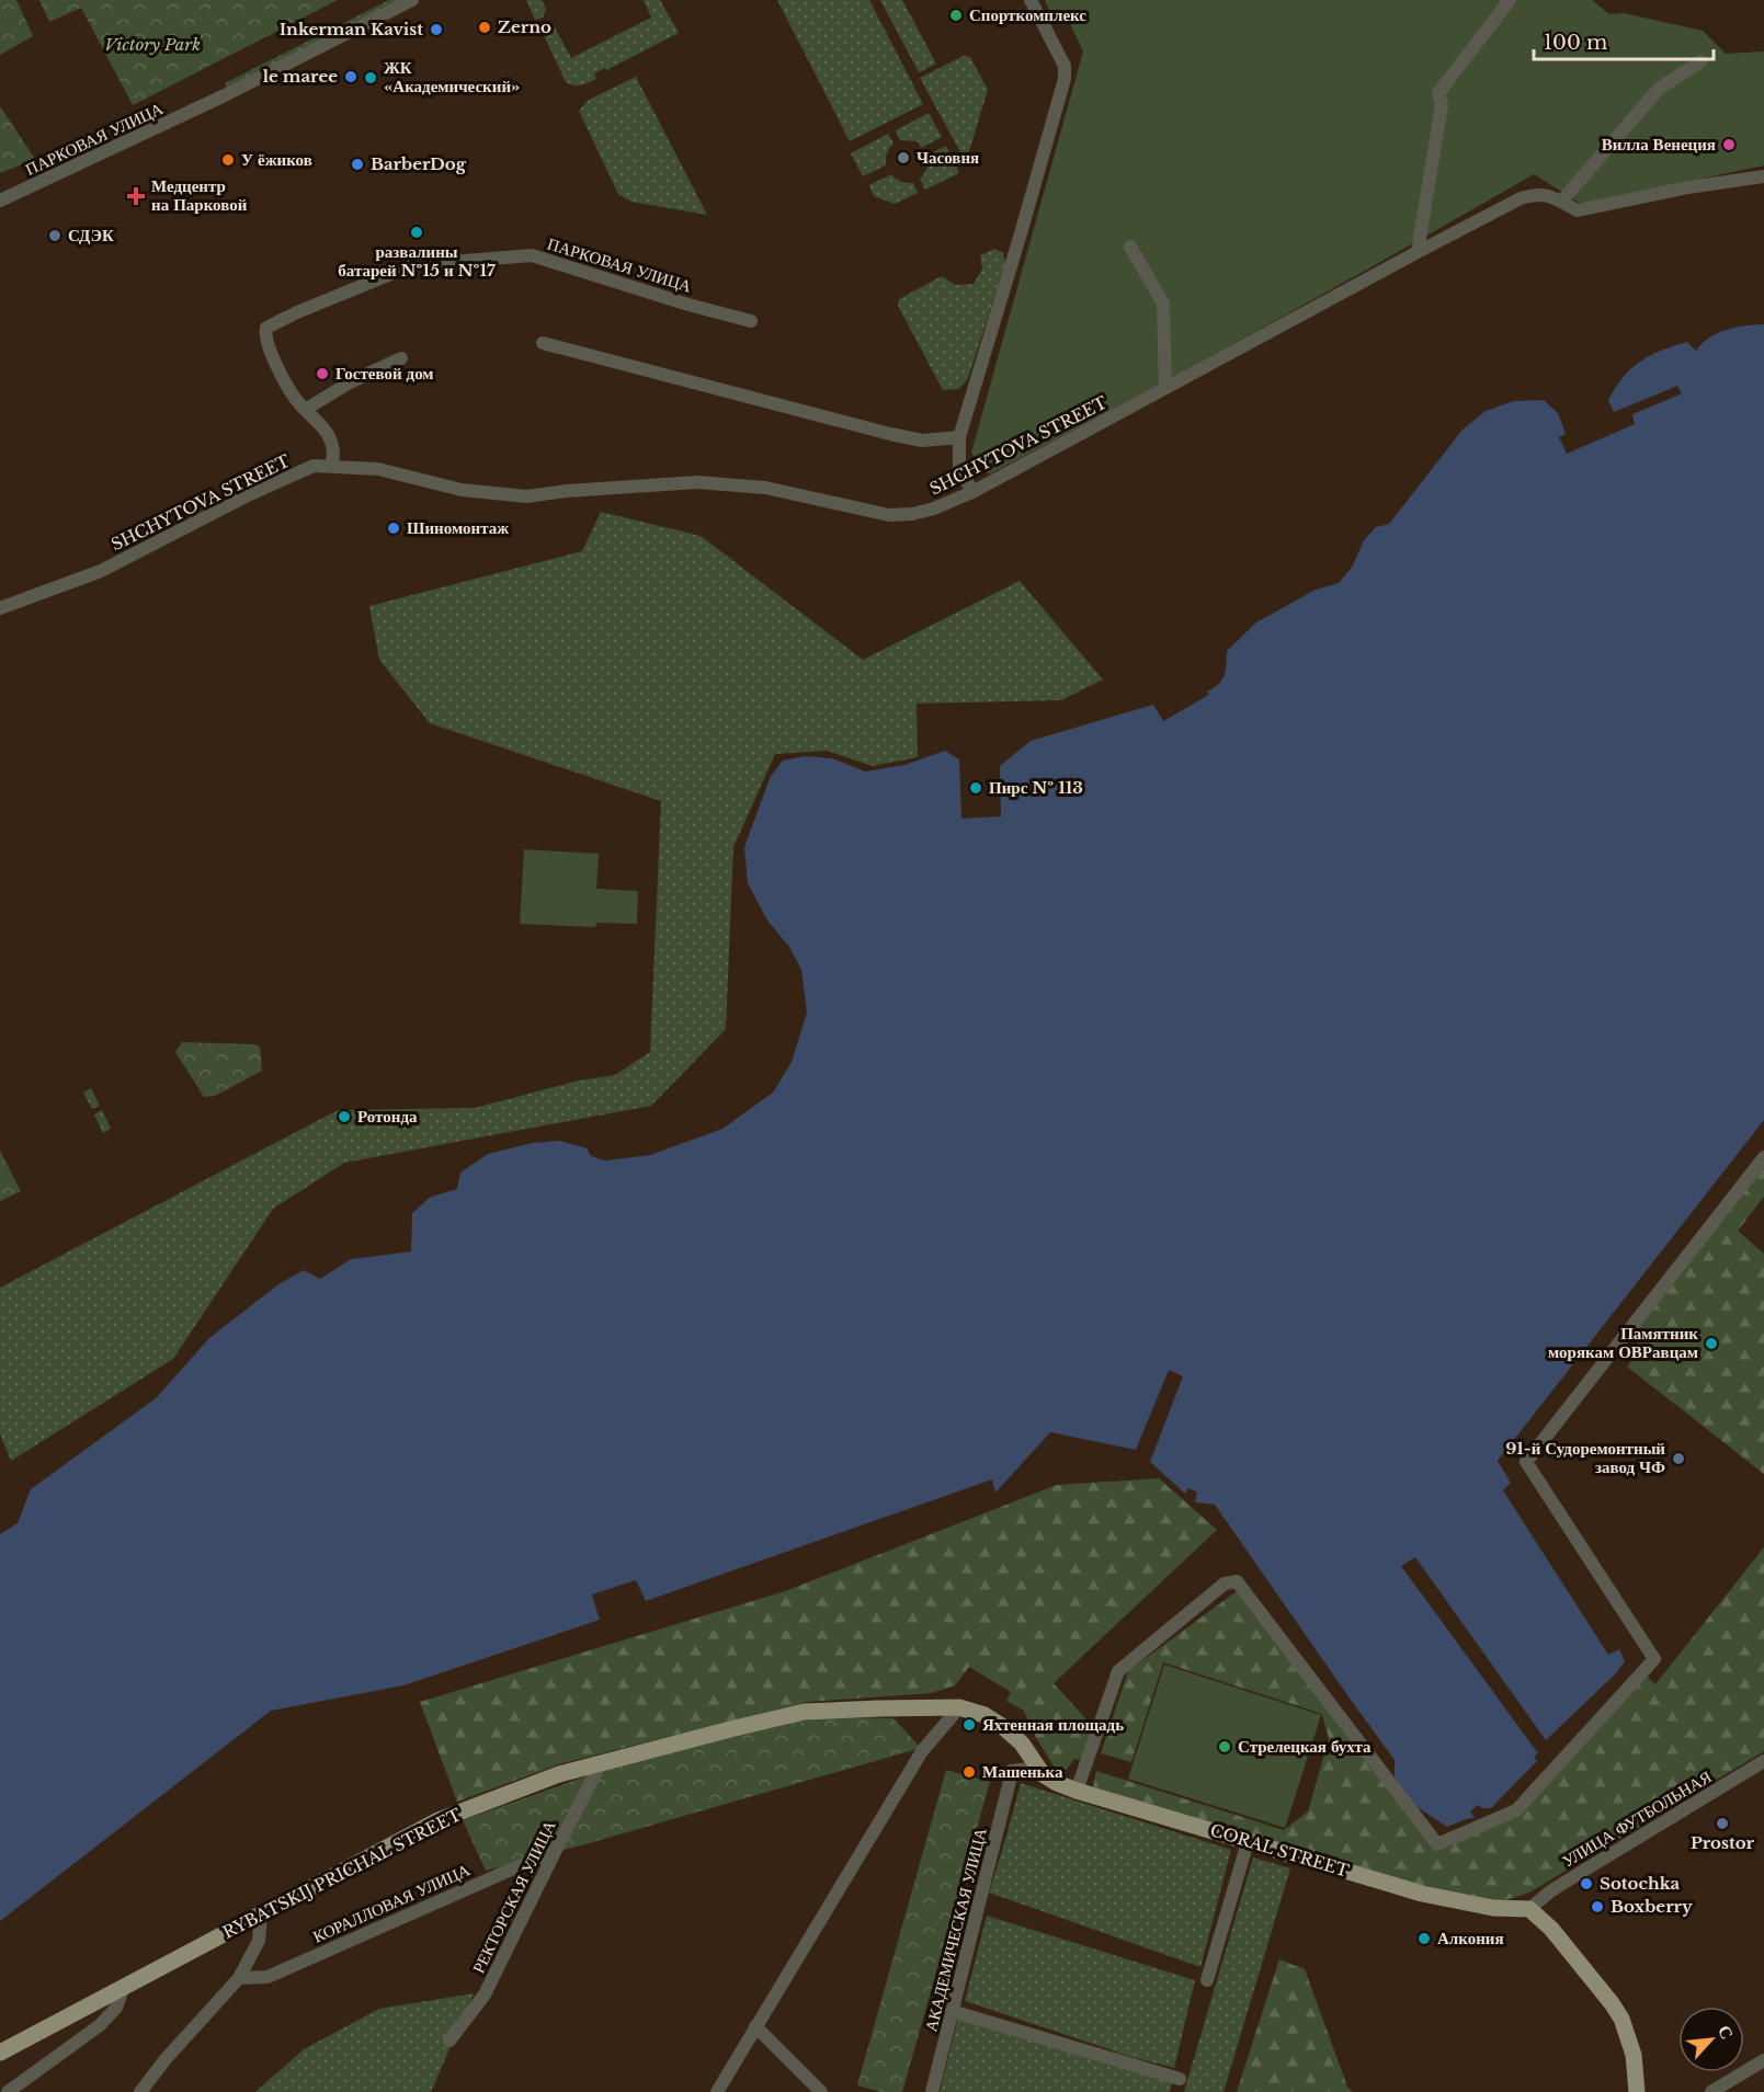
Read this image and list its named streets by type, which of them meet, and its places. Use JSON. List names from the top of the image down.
{
  "streets": {
    "main road": ["CORAL STREET", "RYBATSKIJ PRICHAL STREET"],
    "street": [
      "ПАРКОВАЯ УЛИЦА",
      "SHCHYTOVA STREET",
      "УЛИЦА ФУТБОЛЬНАЯ",
      "РЕКТОРСКАЯ УЛИЦА",
      "КОРАЛЛОВАЯ УЛИЦА",
      "АКАДЕМИЧЕСКАЯ УЛИЦА"
    ]
  },
  "crossings": [
    ["ПАРКОВАЯ УЛИЦА", "SHCHYTOVA STREET"],
    ["УЛИЦА ФУТБОЛЬНАЯ", "CORAL STREET"],
    ["CORAL STREET", "АКАДЕМИЧЕСКАЯ УЛИЦА"],
    ["RYBATSKIJ PRICHAL STREET", "РЕКТОРСКАЯ УЛИЦА"],
    ["РЕКТОРСКАЯ УЛИЦА", "КОРАЛЛОВАЯ УЛИЦА"]
  ],
  "parks": ["Victory Park"],
  "places": {
    "other": [
      "Спорткомплекс",
      "Zerno",
      "Inkerman Kavist",
      "le maree",
      "ЖК «Академический»",
      "Вилла Венеция",
      "Часовня",
      "У ёжиков",
      "BarberDog",
      "развалины батарей №15 и №17",
      "СДЭК",
      "Гостевой дом",
      "Шиномонтаж",
      "Пирс № 113",
      "Ротонда",
      "Памятник морякам ОВРавцам",
      "91-й Судоремонтный завод ЧФ",
      "Яхтенная площадь",
      "Стрелецкая бухта",
      "Машенька",
      "Prostor",
      "Sotochka",
      "Boxberry",
      "Алкония"
    ],
    "health": ["Медцентр на Парковой"]
  },
  "scale_bar": "100 m",
  "north": "top right"
}
